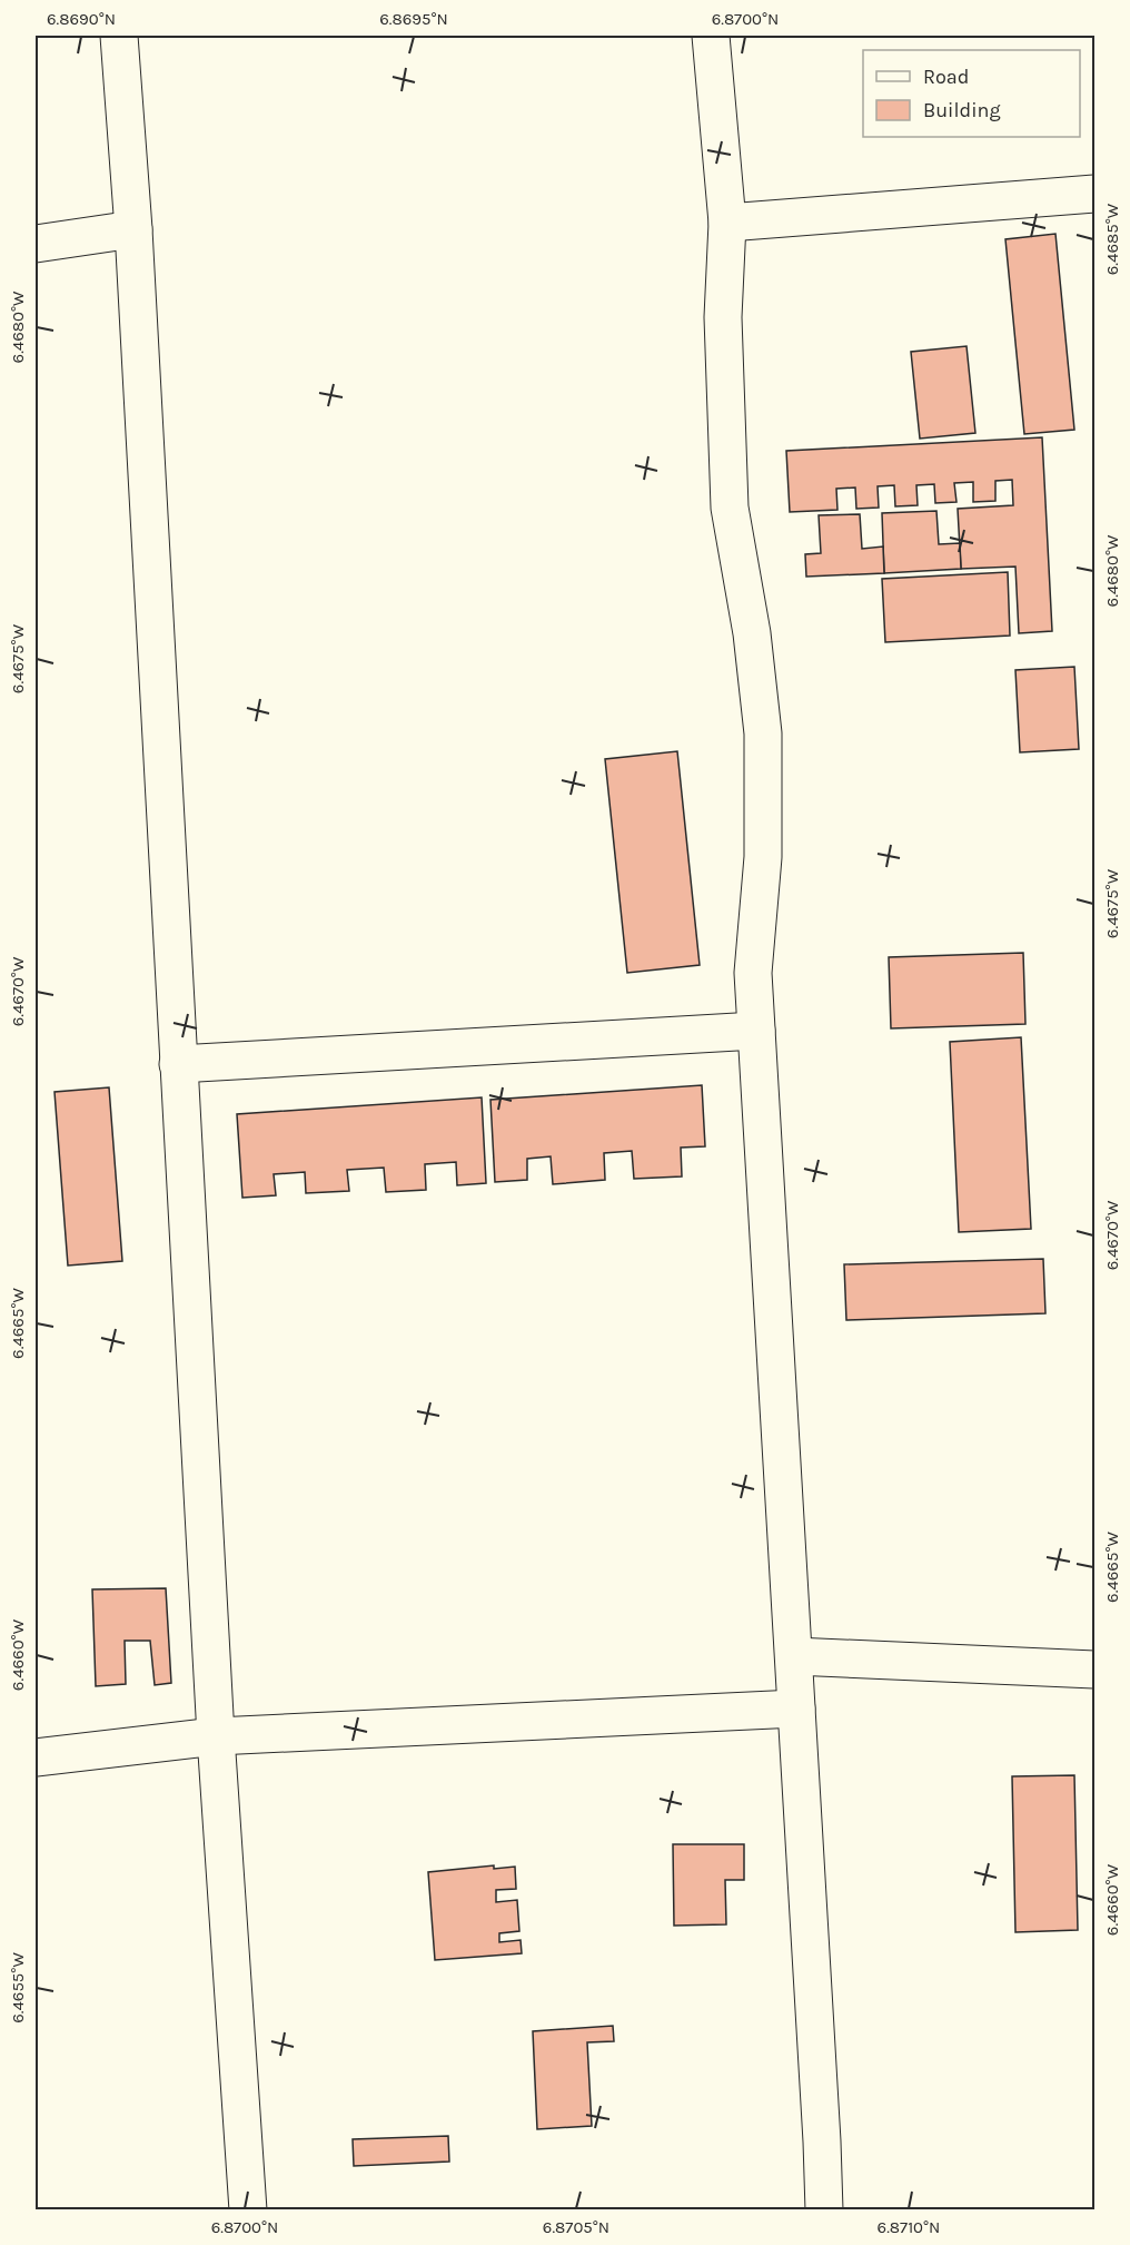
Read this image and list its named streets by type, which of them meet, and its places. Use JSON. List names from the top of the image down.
{
  "legend": ["Road", "Building"],
  "coordinates": [
    "6.8690°N",
    "6.8695°N",
    "6.8700°N",
    "6.4685°W",
    "6.4680°W",
    "6.4675°W",
    "6.4670°W",
    "6.4665°W",
    "6.4660°W",
    "6.4655°W",
    "6.8705°N",
    "6.8710°N"
  ]
}
